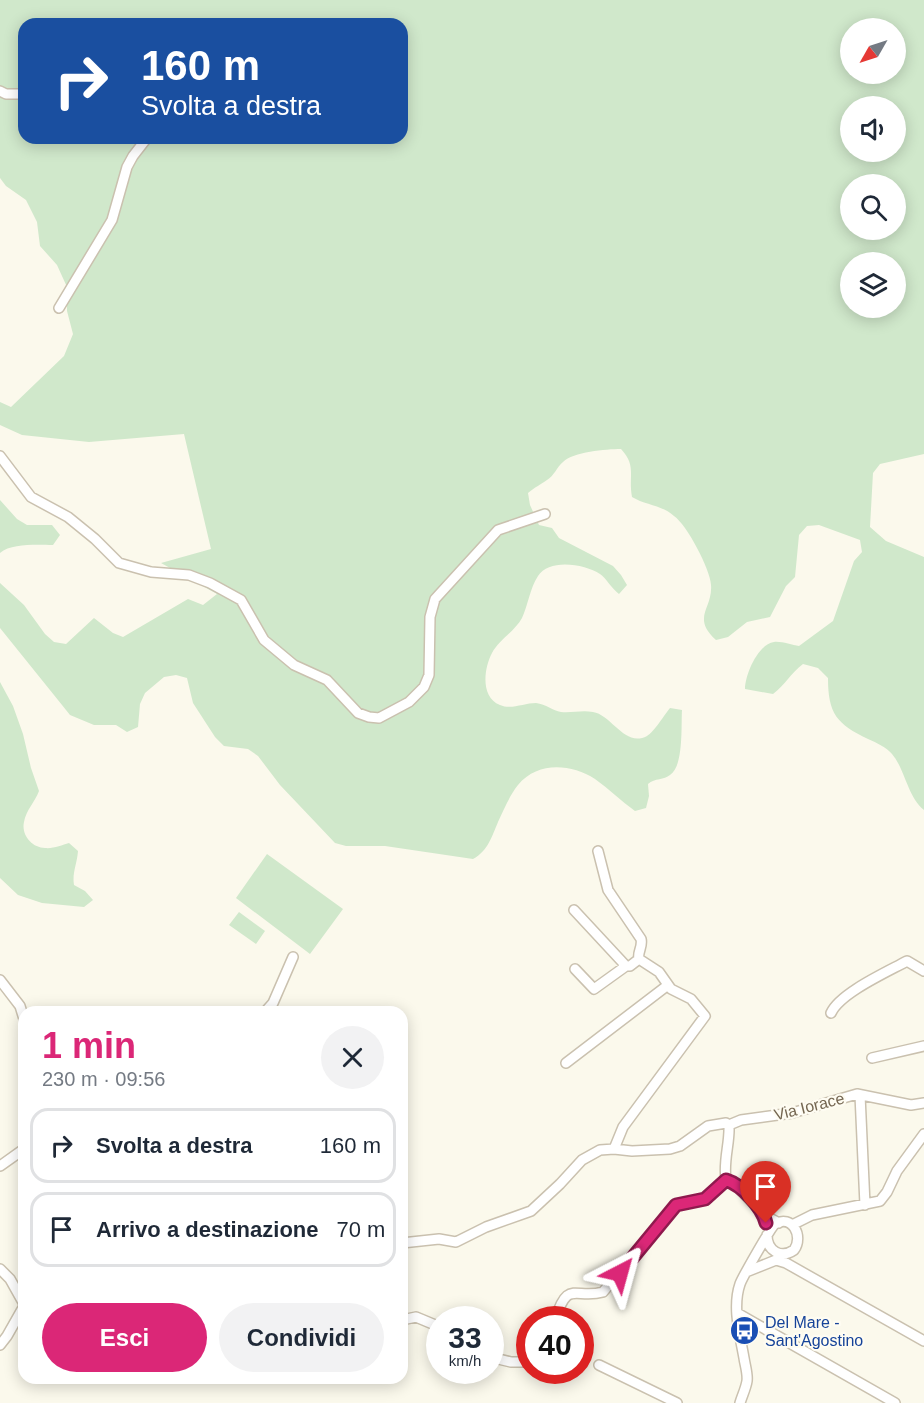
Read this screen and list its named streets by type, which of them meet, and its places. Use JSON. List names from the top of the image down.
{
  "streets": {
    "street": ["Via Iorace"]
  },
  "places": {
    "bus stop": ["Del Mare - Sant'Agostino"]
  },
  "north": "bottom left",
  "page": {
    "turn": ["160 m", "Svolta a destra"],
    "heading": ["1 min", "230 m · 09:56"],
    "list": [
      {
        "name": "Svolta a destra",
        "value": "160 m"
      },
      {
        "name": "Arrivo a destinazione",
        "value": "70 m"
      }
    ],
    "buttons": ["Esci", "Condividi"],
    "speed": "33 km/h",
    "limit": "40"
  }
}
